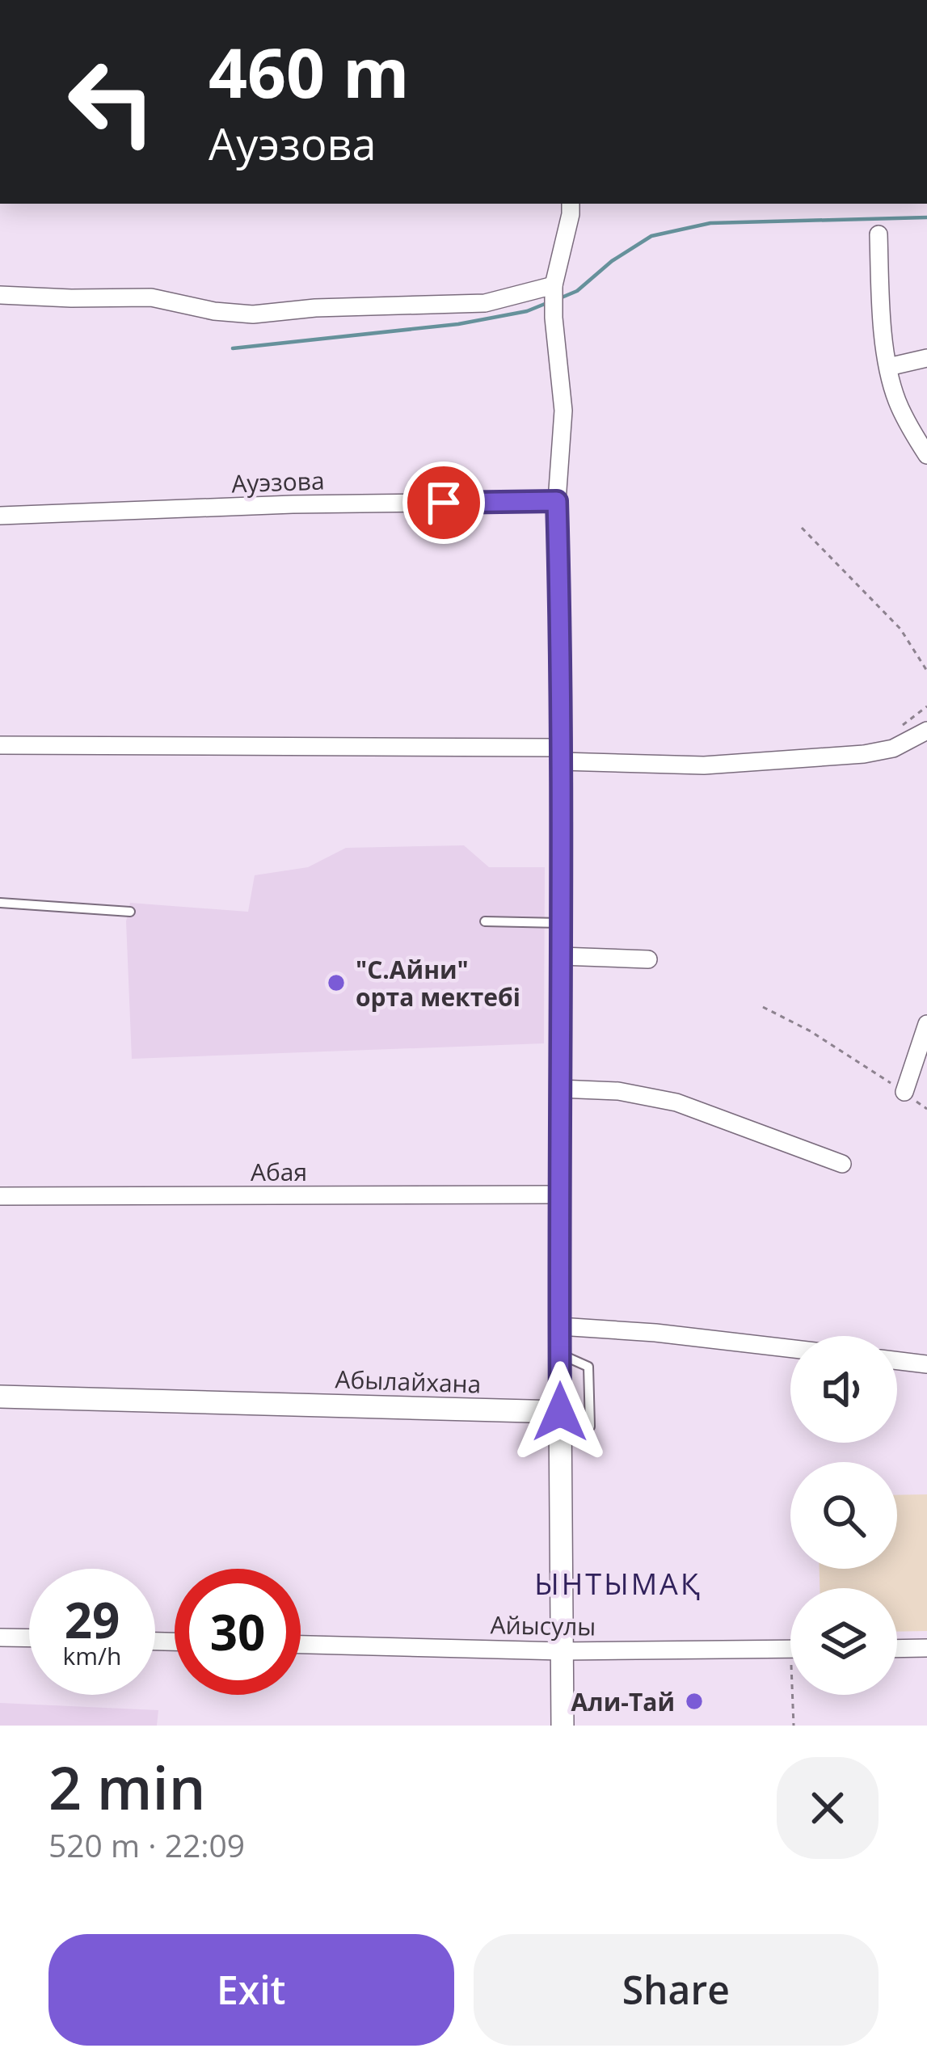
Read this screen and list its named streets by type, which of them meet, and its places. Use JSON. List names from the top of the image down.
{
  "streets": {
    "main road": ["Абылайхана"],
    "street": ["Ауэзова", "Абая", "Айысулы"]
  },
  "districts": ["ЫНТЫМАҚ"],
  "places": ["\"С.Айни\" орта мектебі", "Али-Тай"],
  "page": {
    "turn": ["460 m", "Ауэзова"],
    "speed": "29 km/h",
    "limit": "30",
    "heading": ["2 min", "520 m · 22:09"],
    "buttons": ["Exit", "Share"]
  }
}
